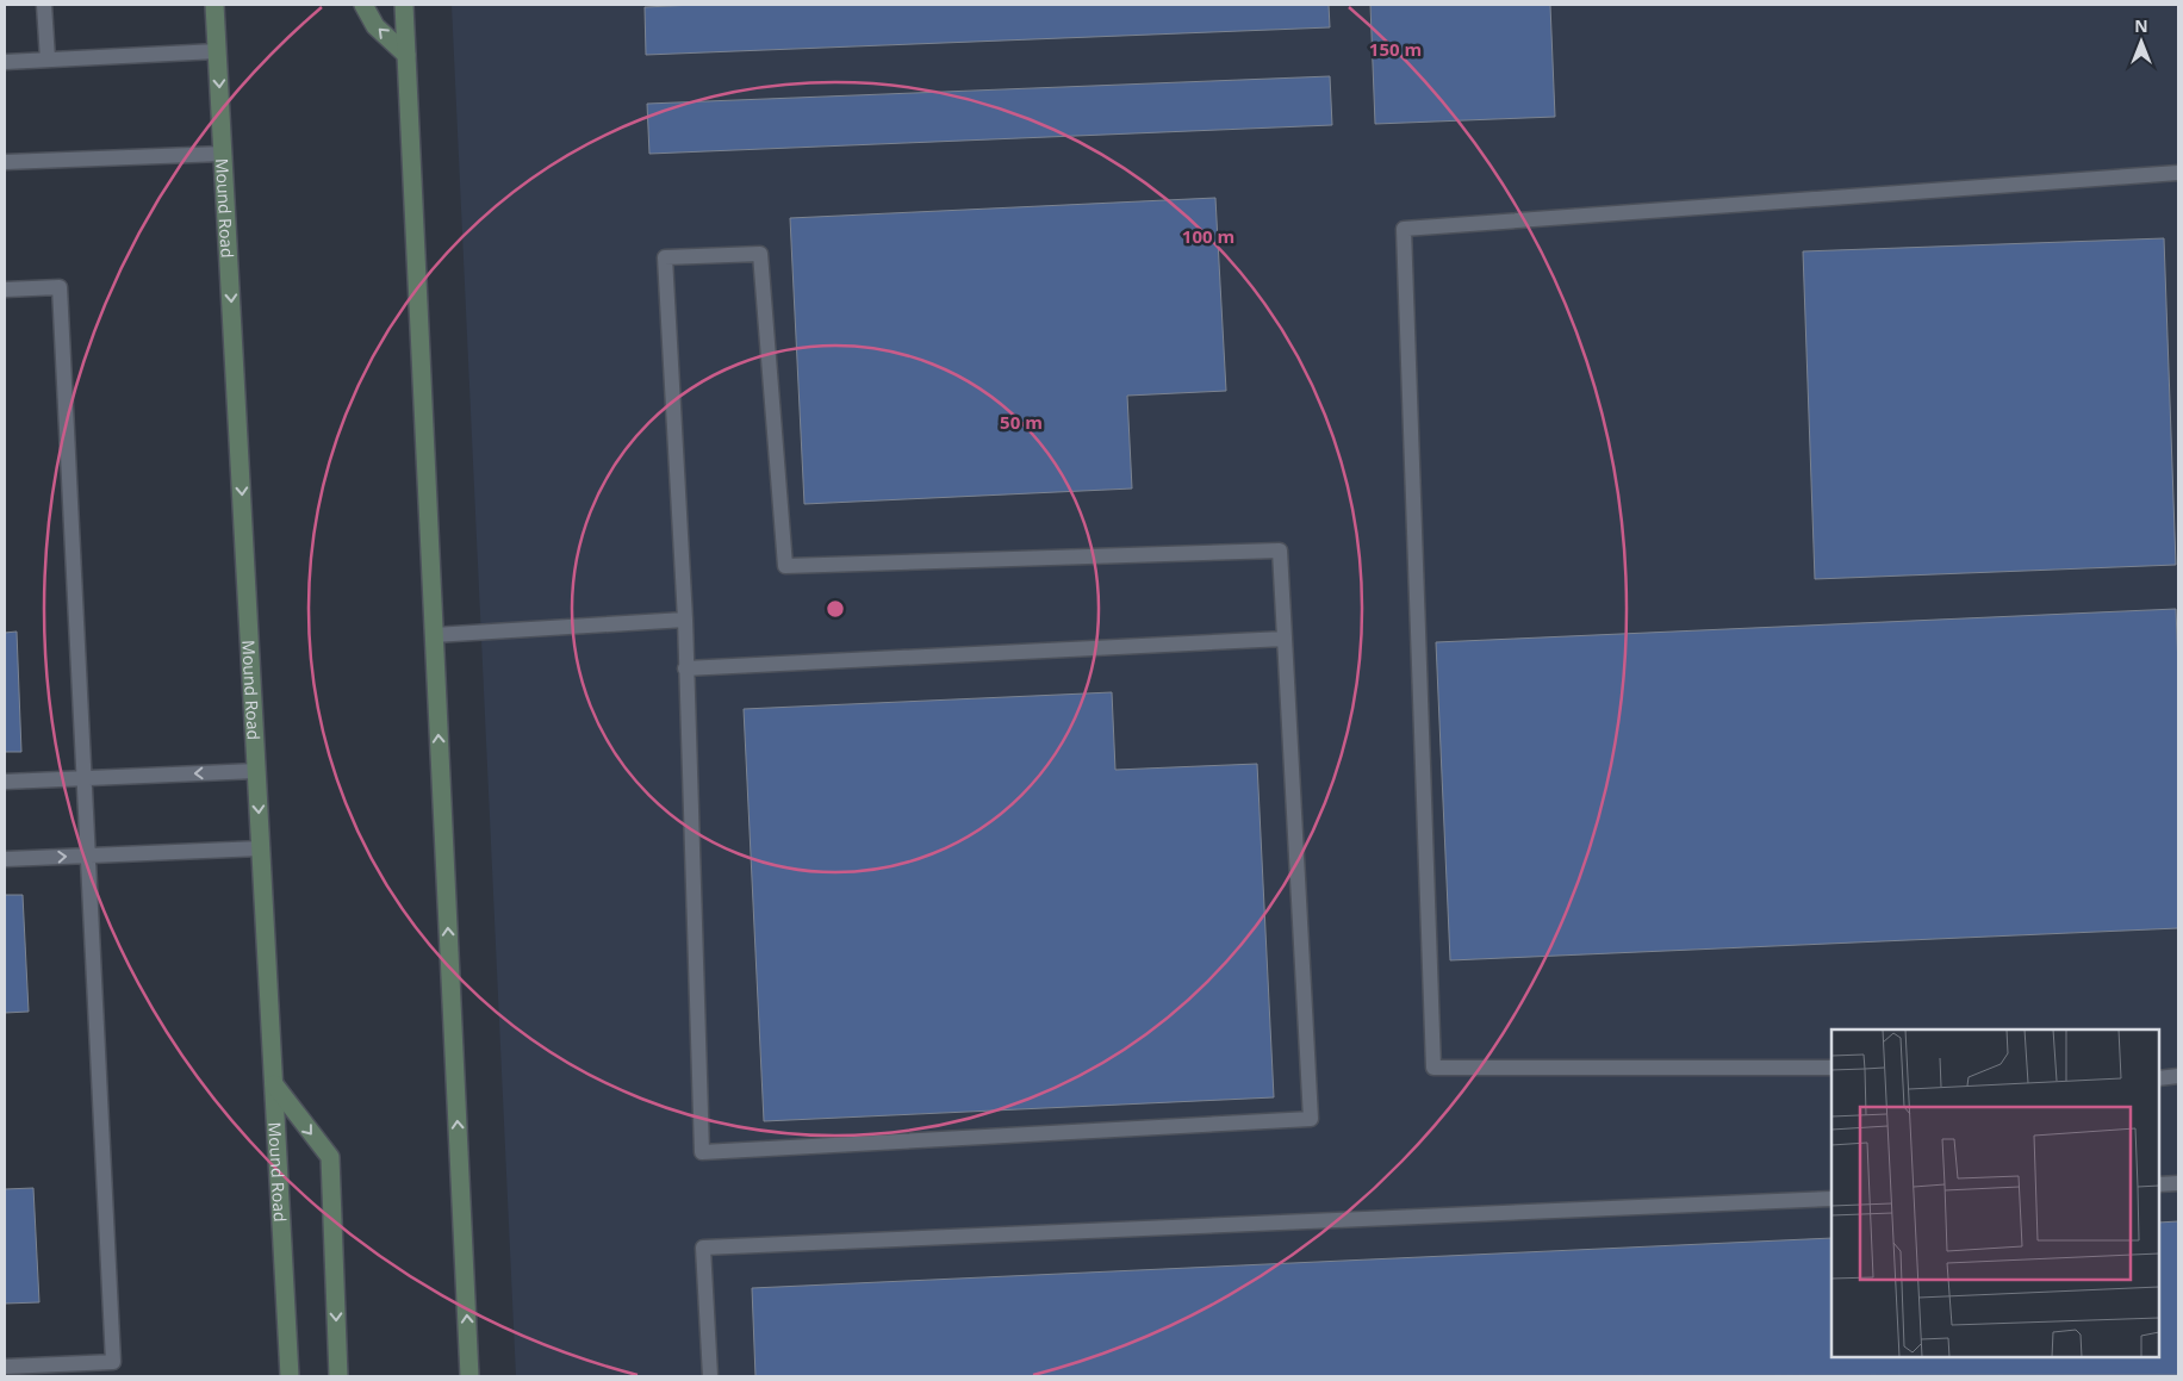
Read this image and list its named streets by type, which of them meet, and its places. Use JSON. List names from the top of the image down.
{
  "streets": {
    "main road": ["Mound Road"]
  },
  "one_way": ["Mound Road"],
  "north": "top",
  "rings": ["150 m", "100 m", "50 m"]
}
